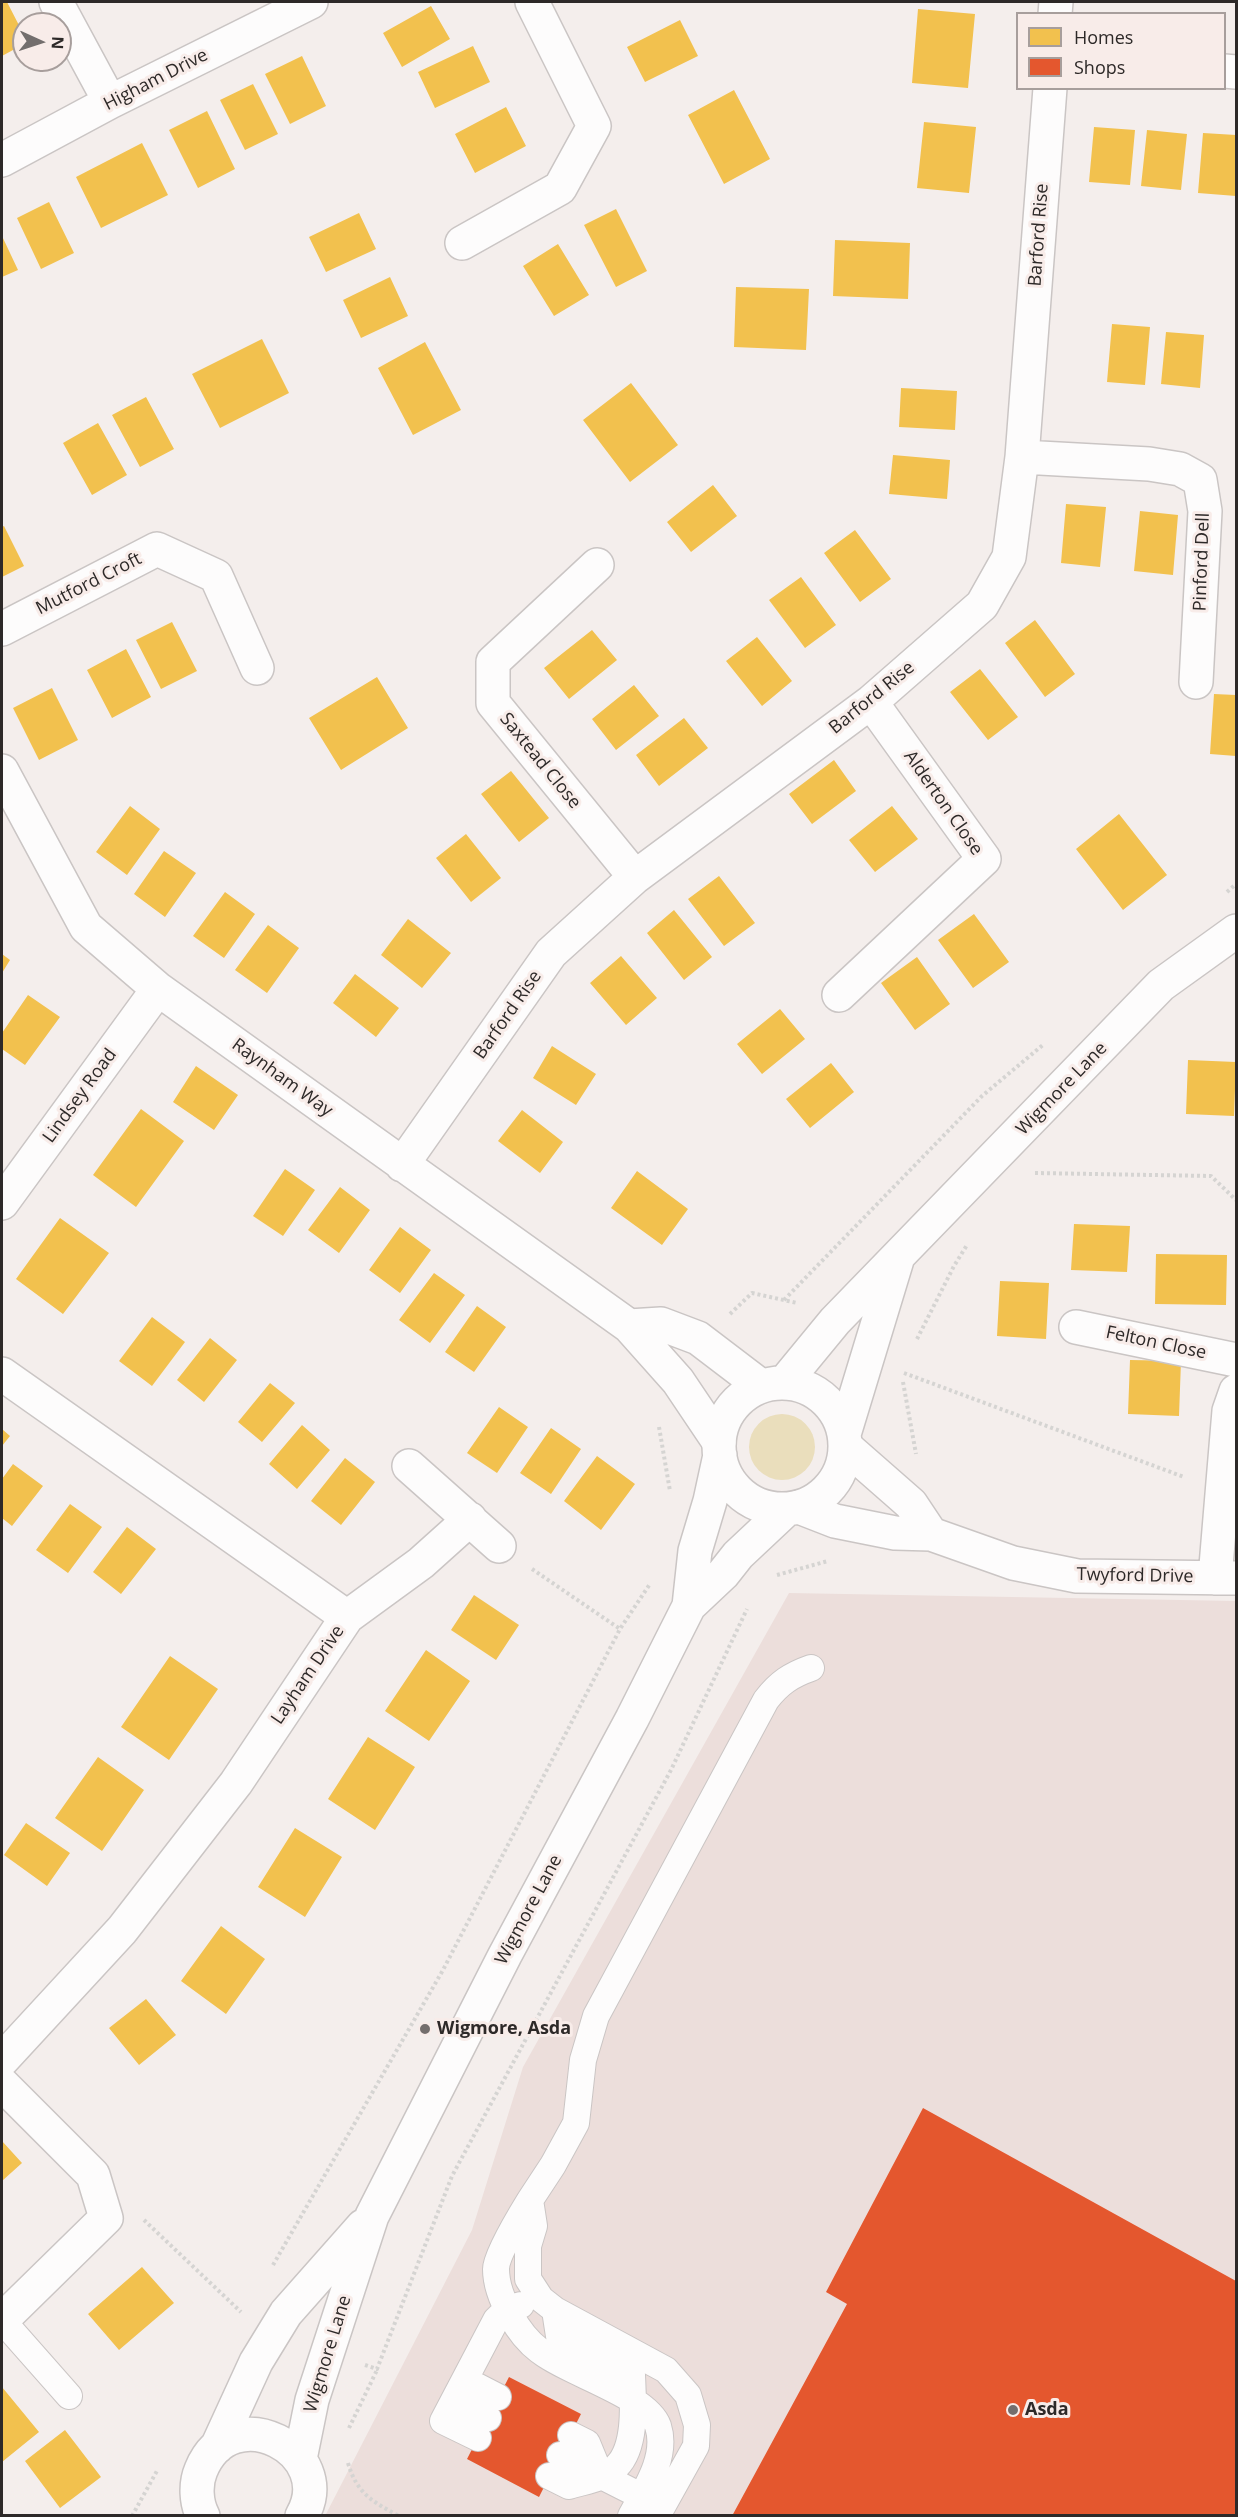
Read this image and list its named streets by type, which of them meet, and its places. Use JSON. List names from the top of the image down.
{
  "streets": {
    "street": [
      "Higham Drive",
      "Barford Rise",
      "Pinford Dell",
      "Mutford Croft",
      "Saxtead Close",
      "Alderton Close",
      "Raynham Way",
      "Wigmore Lane",
      "Lindsey Road",
      "Felton Close",
      "Twyford Drive",
      "Layham Drive"
    ]
  },
  "crossings": [
    ["Barford Rise", "Pinford Dell"],
    ["Barford Rise", "Saxtead Close"],
    ["Barford Rise", "Alderton Close"],
    ["Barford Rise", "Raynham Way"],
    ["Raynham Way", "Wigmore Lane"],
    ["Raynham Way", "Lindsey Road"],
    ["Raynham Way", "Twyford Drive"],
    ["Wigmore Lane", "Twyford Drive"]
  ],
  "places": ["Wigmore, Asda", "Asda"],
  "legend": ["Homes", "Shops"],
  "north": "right"
}
